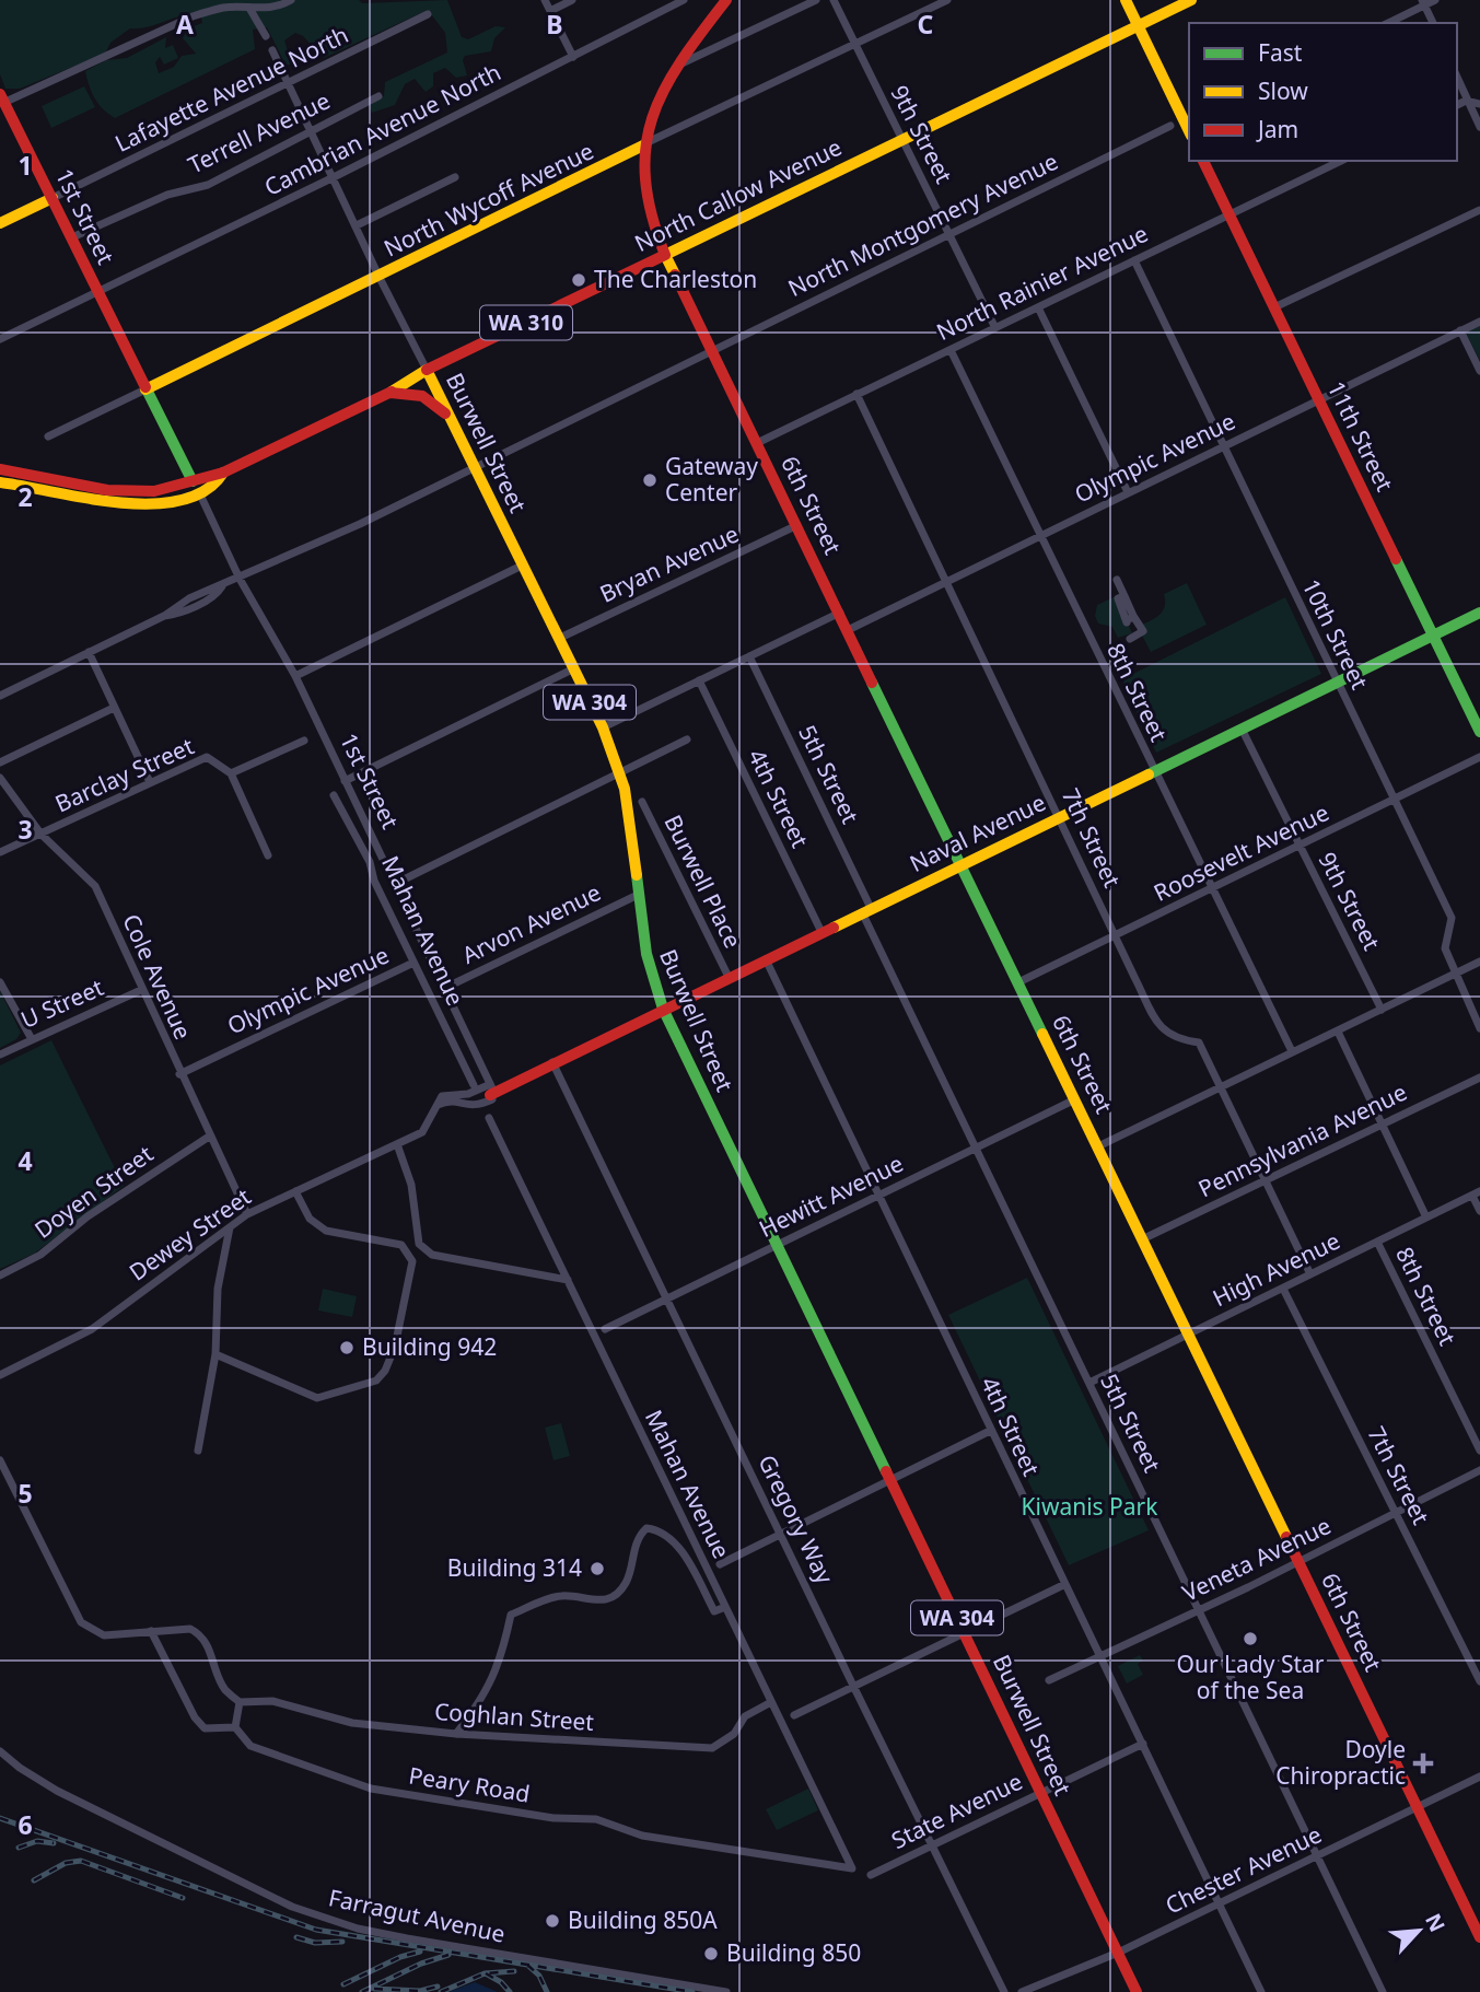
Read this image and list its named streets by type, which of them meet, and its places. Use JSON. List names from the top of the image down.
{
  "streets": {
    "main road": [
      "North Callow Avenue",
      "North Wycoff Avenue",
      "1st Street",
      "WA 310",
      "11th Street",
      "Burwell Street",
      "6th Street",
      "WA 304",
      "Naval Avenue"
    ],
    "street": [
      "Lafayette Avenue North",
      "Cambrian Avenue North",
      "Terrell Avenue",
      "9th Street",
      "North Montgomery Avenue",
      "North Rainier Avenue",
      "Olympic Avenue",
      "Bryan Avenue",
      "10th Street",
      "8th Street",
      "5th Street",
      "Barclay Street",
      "4th Street",
      "7th Street",
      "Roosevelt Avenue",
      "Burwell Place",
      "Arvon Avenue",
      "Mahan Avenue",
      "Cole Avenue",
      "U Street",
      "Pennsylvania Avenue",
      "Doyen Street",
      "Hewitt Avenue",
      "Dewey Street",
      "High Avenue",
      "Gregory Way",
      "Veneta Avenue",
      "Coghlan Street",
      "Peary Road",
      "State Avenue",
      "Chester Avenue",
      "Farragut Avenue"
    ]
  },
  "crossings": [
    ["Lafayette Avenue North", "1st Street"],
    ["Lafayette Avenue North", "Burwell Street"],
    ["Cambrian Avenue North", "1st Street"],
    ["Cambrian Avenue North", "Burwell Street"],
    ["Terrell Avenue", "1st Street"],
    ["Terrell Avenue", "Burwell Street"],
    ["9th Street", "North Callow Avenue"],
    ["9th Street", "North Wycoff Avenue"],
    ["9th Street", "North Montgomery Avenue"],
    ["9th Street", "North Rainier Avenue"],
    ["9th Street", "Naval Avenue"],
    ["9th Street", "Roosevelt Avenue"],
    ["North Callow Avenue", "1st Street"],
    ["North Callow Avenue", "Burwell Street"],
    ["North Callow Avenue", "6th Street"],
    ["North Wycoff Avenue", "1st Street"],
    ["North Wycoff Avenue", "Burwell Street"],
    ["North Wycoff Avenue", "6th Street"],
    ["1st Street", "North Montgomery Avenue"],
    ["1st Street", "Naval Avenue"],
    ["1st Street", "Arvon Avenue"],
    ["1st Street", "Mahan Avenue"],
    ["1st Street", "Dewey Street"],
    ["North Montgomery Avenue", "Burwell Street"],
    ["North Montgomery Avenue", "6th Street"],
    ["North Rainier Avenue", "11th Street"],
    ["North Rainier Avenue", "6th Street"],
    ["North Rainier Avenue", "10th Street"],
    ["North Rainier Avenue", "8th Street"],
    ["North Rainier Avenue", "7th Street"],
    ["11th Street", "Olympic Avenue"],
    ["11th Street", "Naval Avenue"],
    ["Burwell Street", "Bryan Avenue"],
    ["Burwell Street", "Naval Avenue"],
    ["Burwell Street", "Arvon Avenue"],
    ["Burwell Street", "Hewitt Avenue"],
    ["Burwell Street", "State Avenue"],
    ["Burwell Street", "Chester Avenue"],
    ["Olympic Avenue", "6th Street"],
    ["Olympic Avenue", "10th Street"],
    ["Olympic Avenue", "8th Street"],
    ["Olympic Avenue", "7th Street"],
    ["Olympic Avenue", "Mahan Avenue"],
    ["Olympic Avenue", "Cole Avenue"],
    ["6th Street", "Bryan Avenue"],
    ["6th Street", "Naval Avenue"],
    ["6th Street", "Roosevelt Avenue"],
    ["6th Street", "Pennsylvania Avenue"],
    ["6th Street", "Hewitt Avenue"],
    ["6th Street", "High Avenue"],
    ["6th Street", "Veneta Avenue"],
    ["6th Street", "Chester Avenue"],
    ["10th Street", "Naval Avenue"],
    ["10th Street", "Roosevelt Avenue"],
    ["8th Street", "Naval Avenue"],
    ["8th Street", "Roosevelt Avenue"],
    ["8th Street", "Pennsylvania Avenue"],
    ["8th Street", "High Avenue"],
    ["5th Street", "Naval Avenue"],
    ["5th Street", "Hewitt Avenue"],
    ["5th Street", "High Avenue"],
    ["5th Street", "Veneta Avenue"],
    ["5th Street", "Chester Avenue"],
    ["Barclay Street", "Cole Avenue"],
    ["4th Street", "Naval Avenue"],
    ["4th Street", "Hewitt Avenue"],
    ["4th Street", "Veneta Avenue"],
    ["4th Street", "State Avenue"],
    ["4th Street", "Chester Avenue"],
    ["Naval Avenue", "7th Street"],
    ["Naval Avenue", "Burwell Place"],
    ["Naval Avenue", "Mahan Avenue"],
    ["Naval Avenue", "Dewey Street"],
    ["Naval Avenue", "Gregory Way"],
    ["7th Street", "Roosevelt Avenue"],
    ["7th Street", "Pennsylvania Avenue"],
    ["7th Street", "High Avenue"],
    ["7th Street", "Veneta Avenue"],
    ["Mahan Avenue", "Dewey Street"],
    ["Mahan Avenue", "Coghlan Street"],
    ["Mahan Avenue", "Peary Road"],
    ["Cole Avenue", "U Street"],
    ["Cole Avenue", "Doyen Street"],
    ["Cole Avenue", "Dewey Street"],
    ["Hewitt Avenue", "Gregory Way"],
    ["Gregory Way", "State Avenue"]
  ],
  "parks": ["Kiwanis Park"],
  "places": {
    "other": [
      "The Charleston",
      "Gateway Center",
      "Building 942",
      "Building 314",
      "Our Lady Star of the Sea",
      "Building 850A",
      "Building 850"
    ],
    "health": ["Doyle Chiropractic"]
  },
  "legend": ["Fast", "Slow", "Jam"],
  "north": "top right",
  "grid": {
    "columns": ["A", "B", "C"],
    "rows": [
      "1",
      "2",
      "3",
      "4",
      "5",
      "6"
    ]
  }
}
